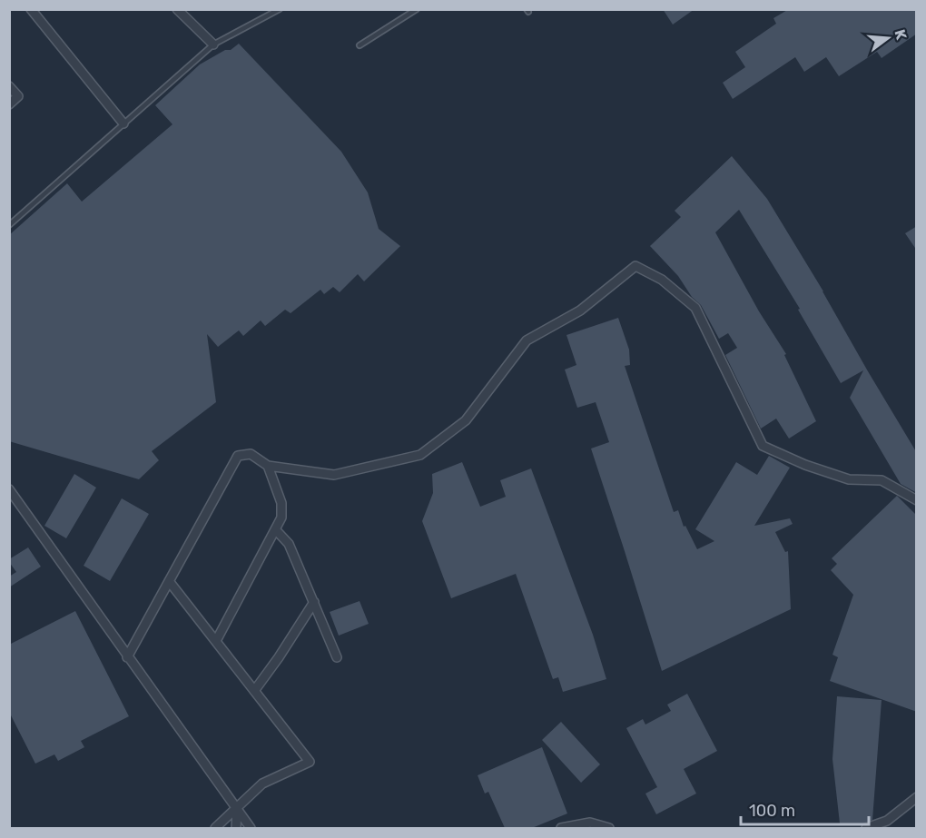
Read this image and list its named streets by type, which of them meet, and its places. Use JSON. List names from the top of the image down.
{
  "scale_bar": "100 m",
  "north": "right"
}
